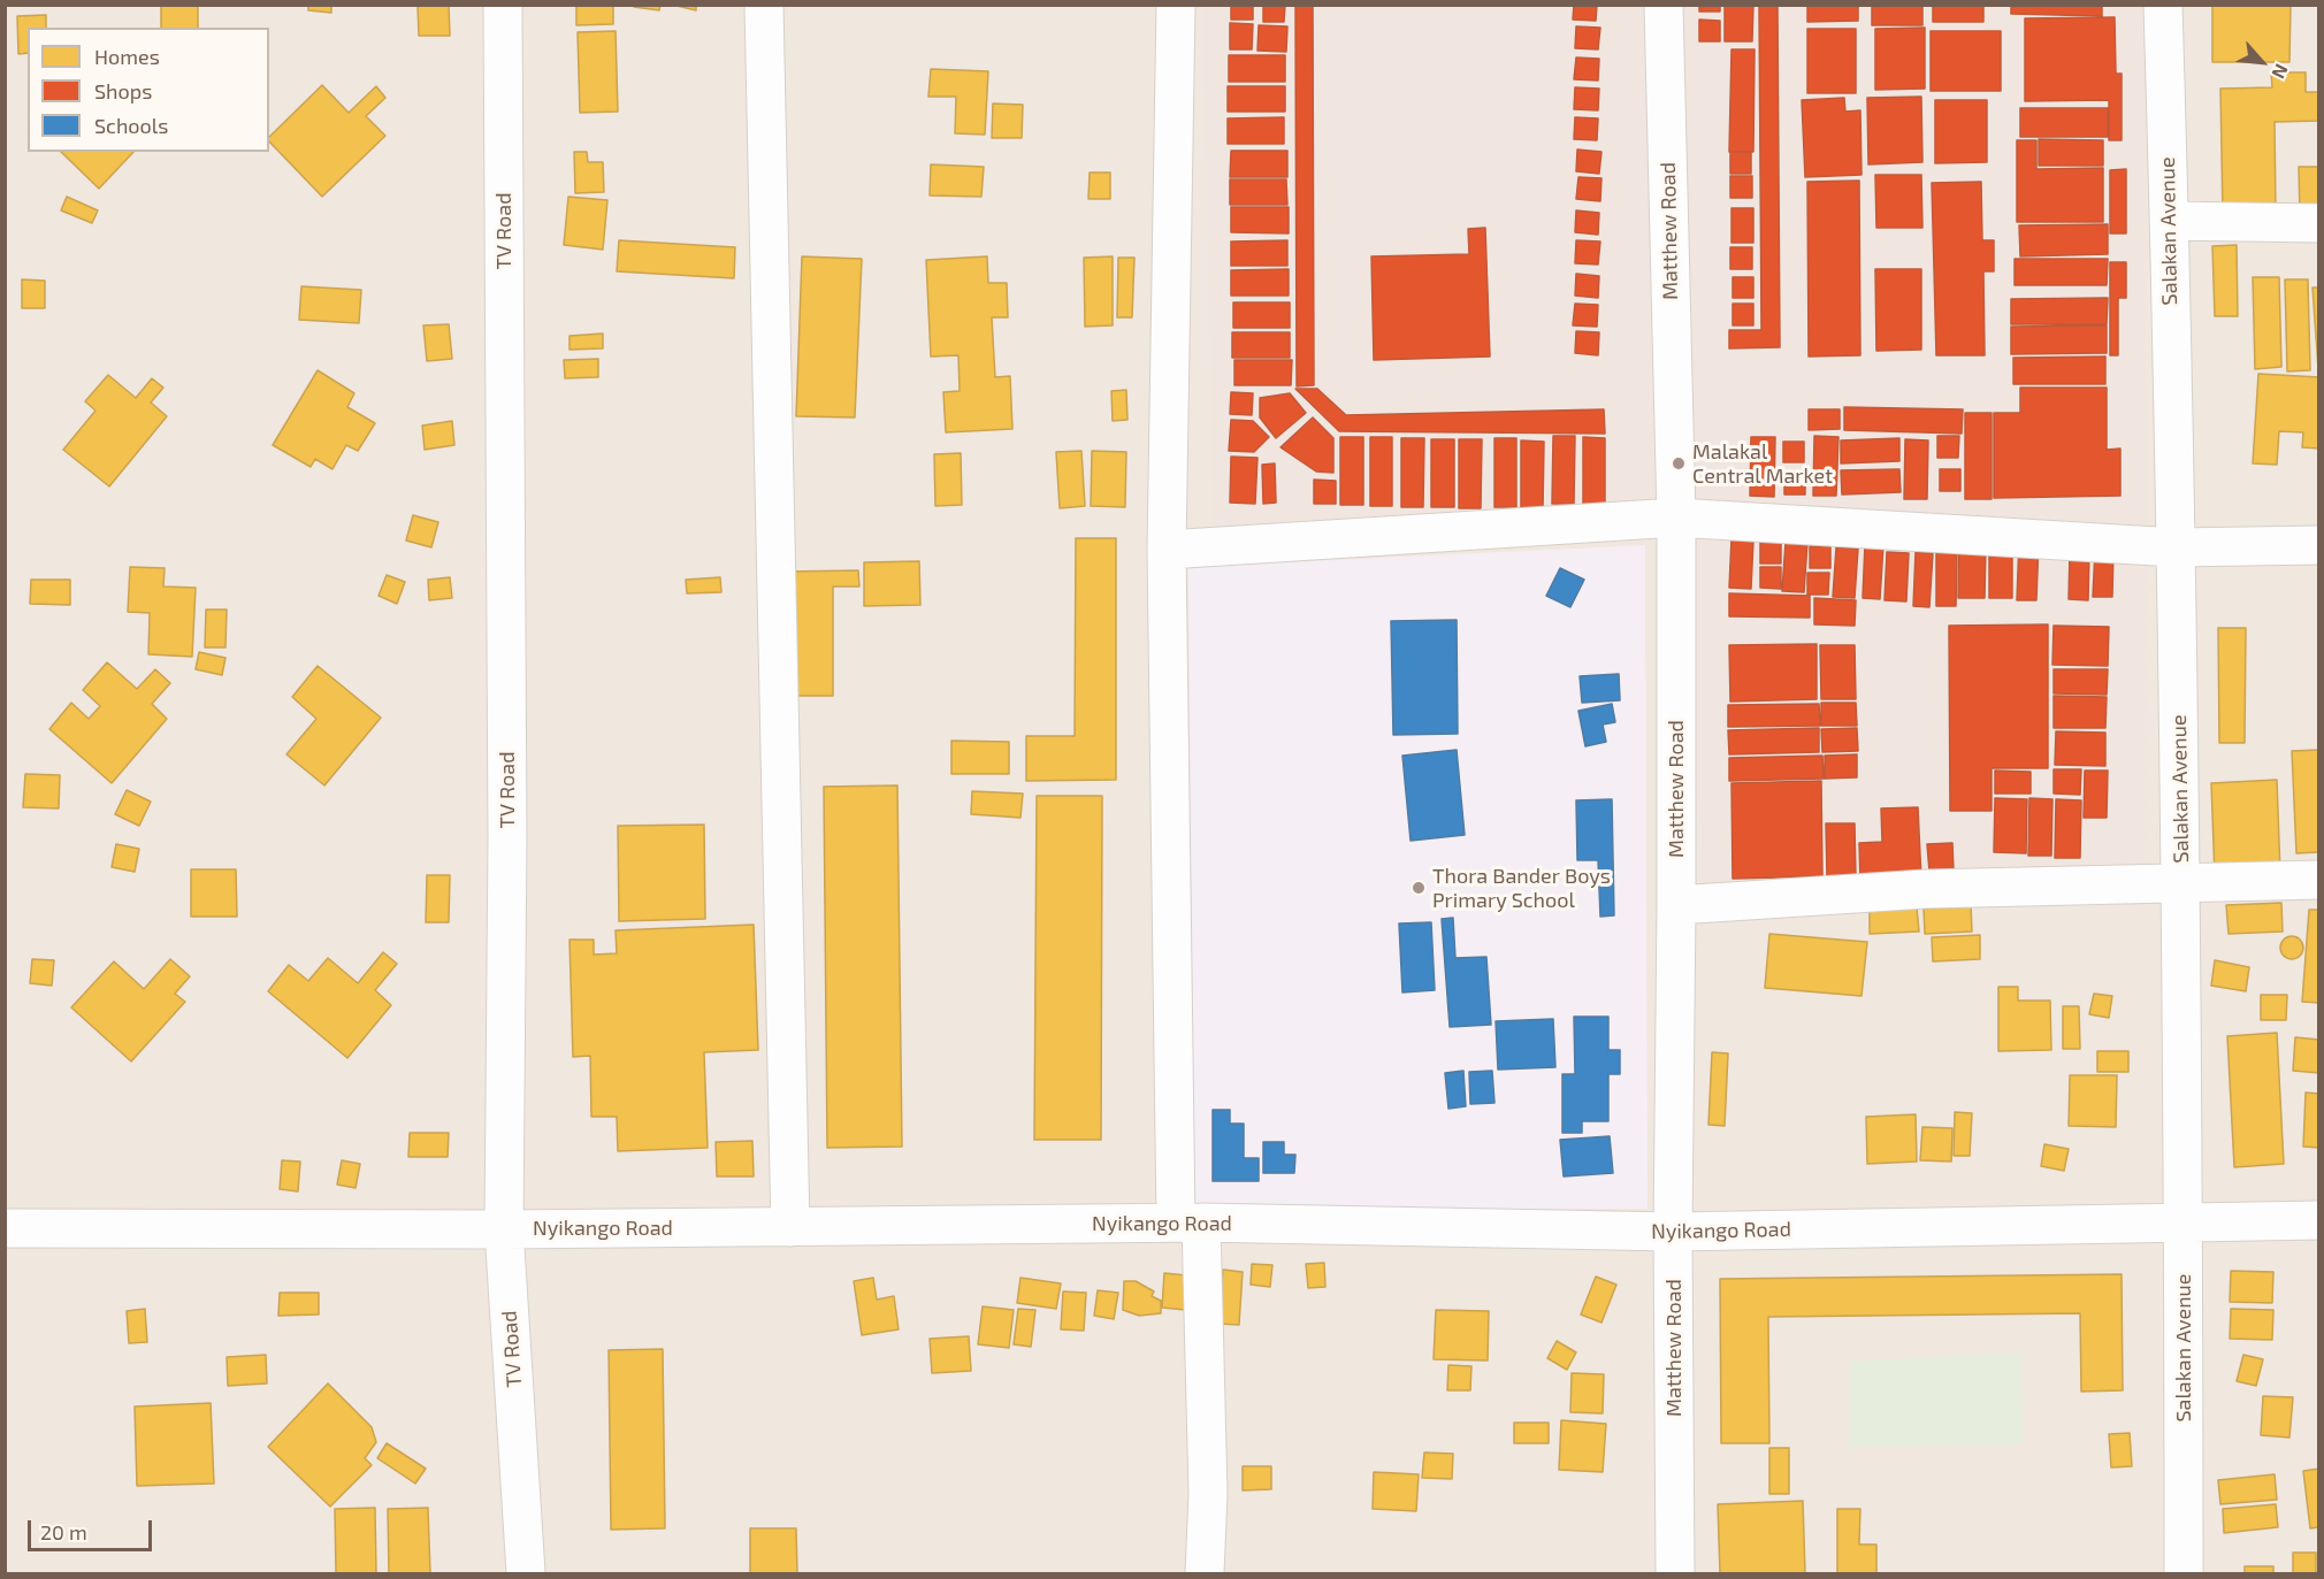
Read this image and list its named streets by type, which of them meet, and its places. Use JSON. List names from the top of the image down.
{
  "streets": {
    "street": [
      "TV Road",
      "Matthew Road",
      "Salakan Avenue",
      "Nyikango Road"
    ]
  },
  "crossings": [
    ["TV Road", "Nyikango Road"],
    ["Matthew Road", "Nyikango Road"],
    ["Salakan Avenue", "Nyikango Road"]
  ],
  "places": ["Malakal Central Market", "Thora Bander Boys Primary School"],
  "legend": ["Homes", "Shops", "Schools"],
  "scale_bar": "20 m",
  "north": "bottom right"
}
